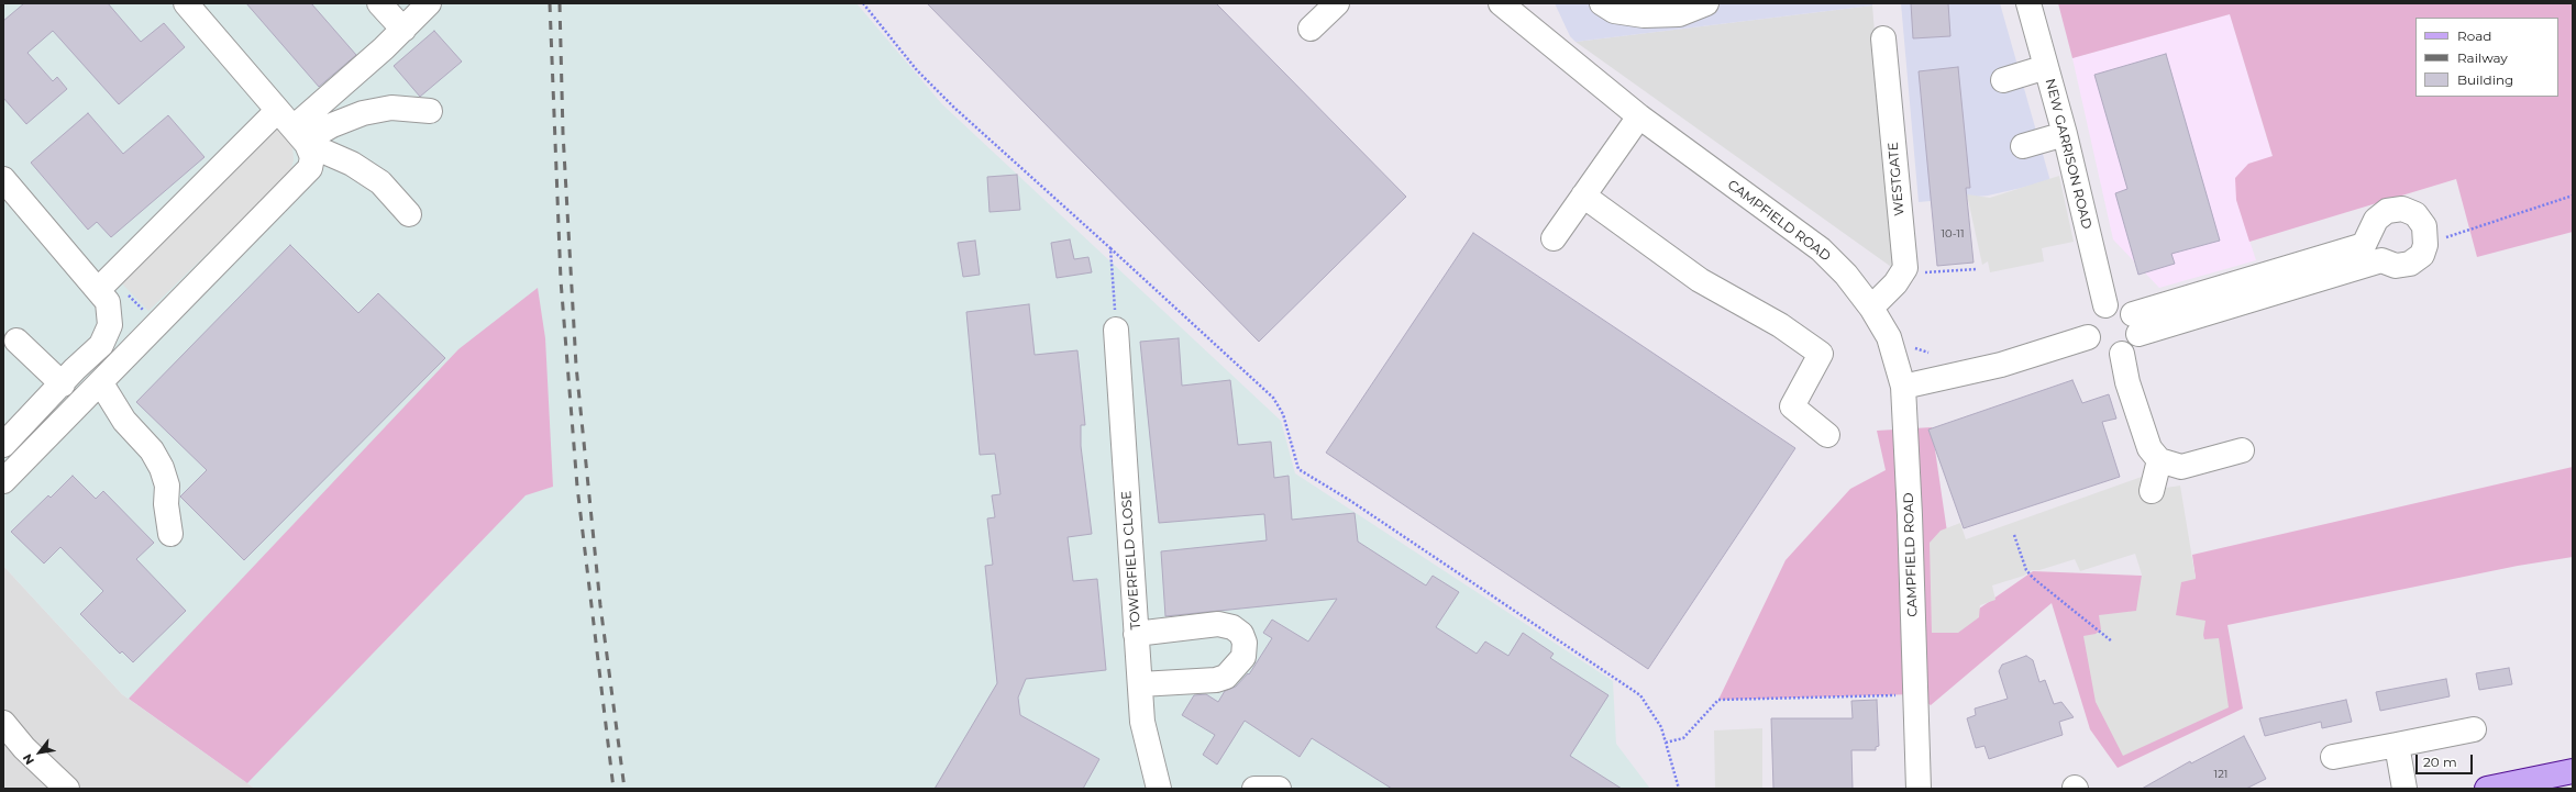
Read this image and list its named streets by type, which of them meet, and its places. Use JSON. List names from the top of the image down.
{
  "streets": {
    "street": [
      "NEW GARRISON ROAD",
      "WESTGATE",
      "CAMPFIELD ROAD",
      "TOWERFIELD CLOSE"
    ]
  },
  "crossings": [
    ["WESTGATE", "CAMPFIELD ROAD"]
  ],
  "house_numbers": ["10-11", "121"],
  "legend": ["Road", "Railway", "Building"],
  "scale_bar": "20 m",
  "north": "bottom left"
}
